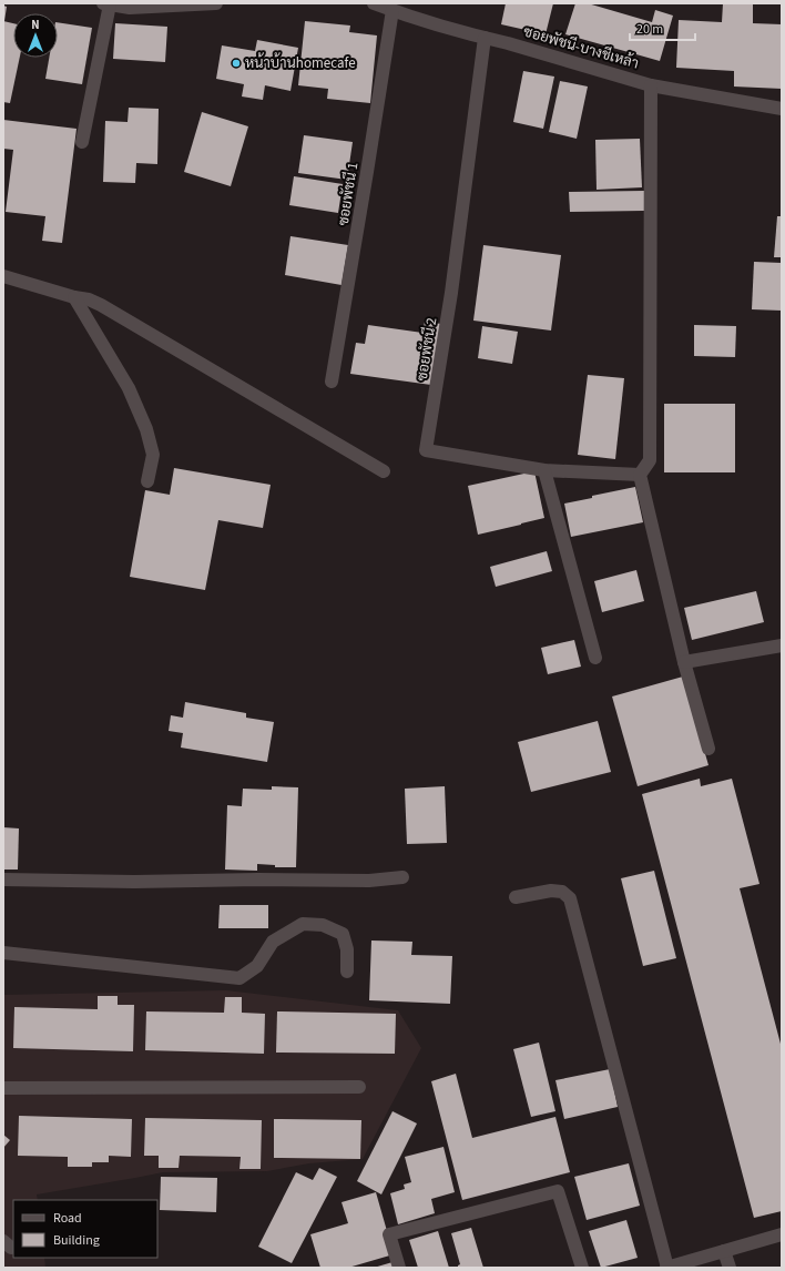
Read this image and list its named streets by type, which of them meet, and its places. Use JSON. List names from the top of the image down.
{
  "streets": {
    "street": ["ซอยพัชนี-บางชีเหล้า", "ซอยพัชนี 1", "ซอยพัชนี 2"]
  },
  "crossings": [
    ["ซอยพัชนี-บางชีเหล้า", "ซอยพัชนี 1"],
    ["ซอยพัชนี-บางชีเหล้า", "ซอยพัชนี 2"]
  ],
  "places": ["หน้าบ้านhomecafe"],
  "legend": ["Road", "Building"],
  "scale_bar": "20 m",
  "north": "top"
}
